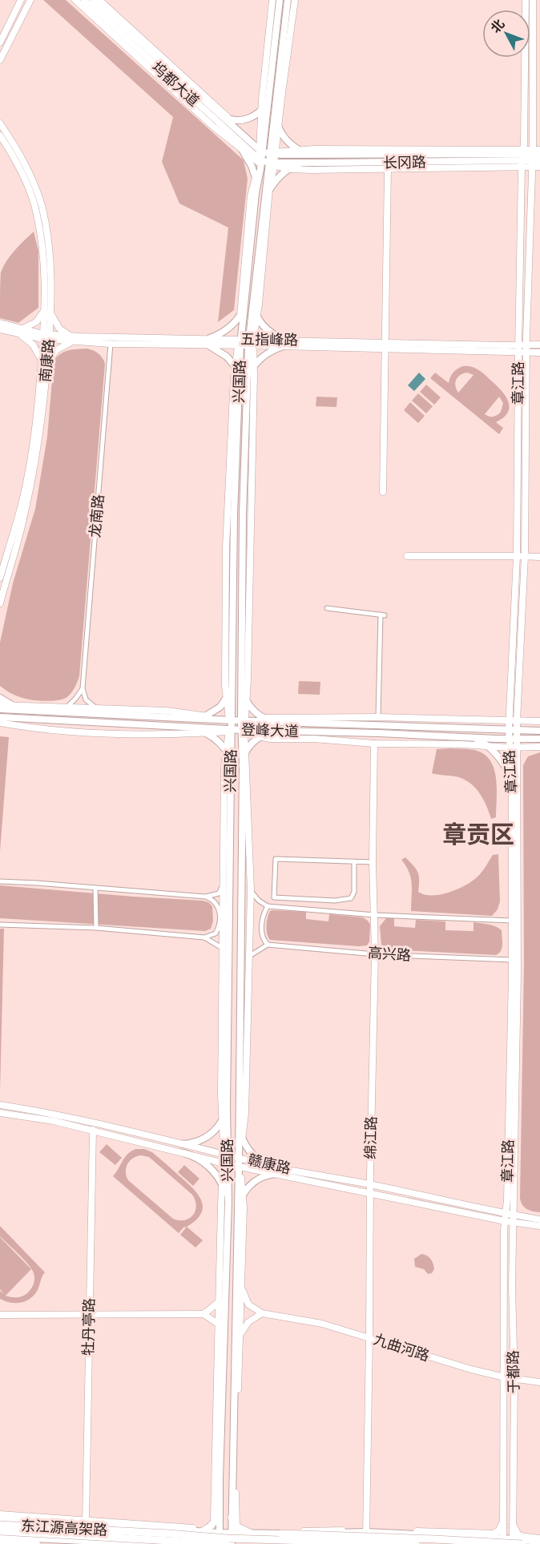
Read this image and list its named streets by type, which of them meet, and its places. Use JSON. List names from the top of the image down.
{
  "streets": {
    "highway": ["东江源高架路"],
    "main road": [
      "坞都大道",
      "长冈路",
      "兴国路",
      "登峰大道"
    ],
    "street": [
      "五指峰路",
      "南康路",
      "章江路",
      "龙南路",
      "高兴路",
      "绵江路",
      "赣康路",
      "牡丹亭路",
      "九曲河路",
      "于都路"
    ]
  },
  "crossings": [
    ["坞都大道", "兴国路"],
    ["长冈路", "兴国路"],
    ["长冈路", "章江路"],
    ["五指峰路", "南康路"],
    ["五指峰路", "兴国路"],
    ["五指峰路", "章江路"],
    ["五指峰路", "龙南路"],
    ["兴国路", "登峰大道"],
    ["兴国路", "赣康路"],
    ["章江路", "登峰大道"],
    ["章江路", "高兴路"],
    ["章江路", "赣康路"],
    ["章江路", "九曲河路"],
    ["章江路", "于都路"],
    ["高兴路", "绵江路"],
    ["绵江路", "赣康路"],
    ["绵江路", "九曲河路"],
    ["赣康路", "牡丹亭路"],
    ["赣康路", "于都路"],
    ["九曲河路", "于都路"]
  ],
  "districts": ["章贡区"],
  "north": "top left"
}
